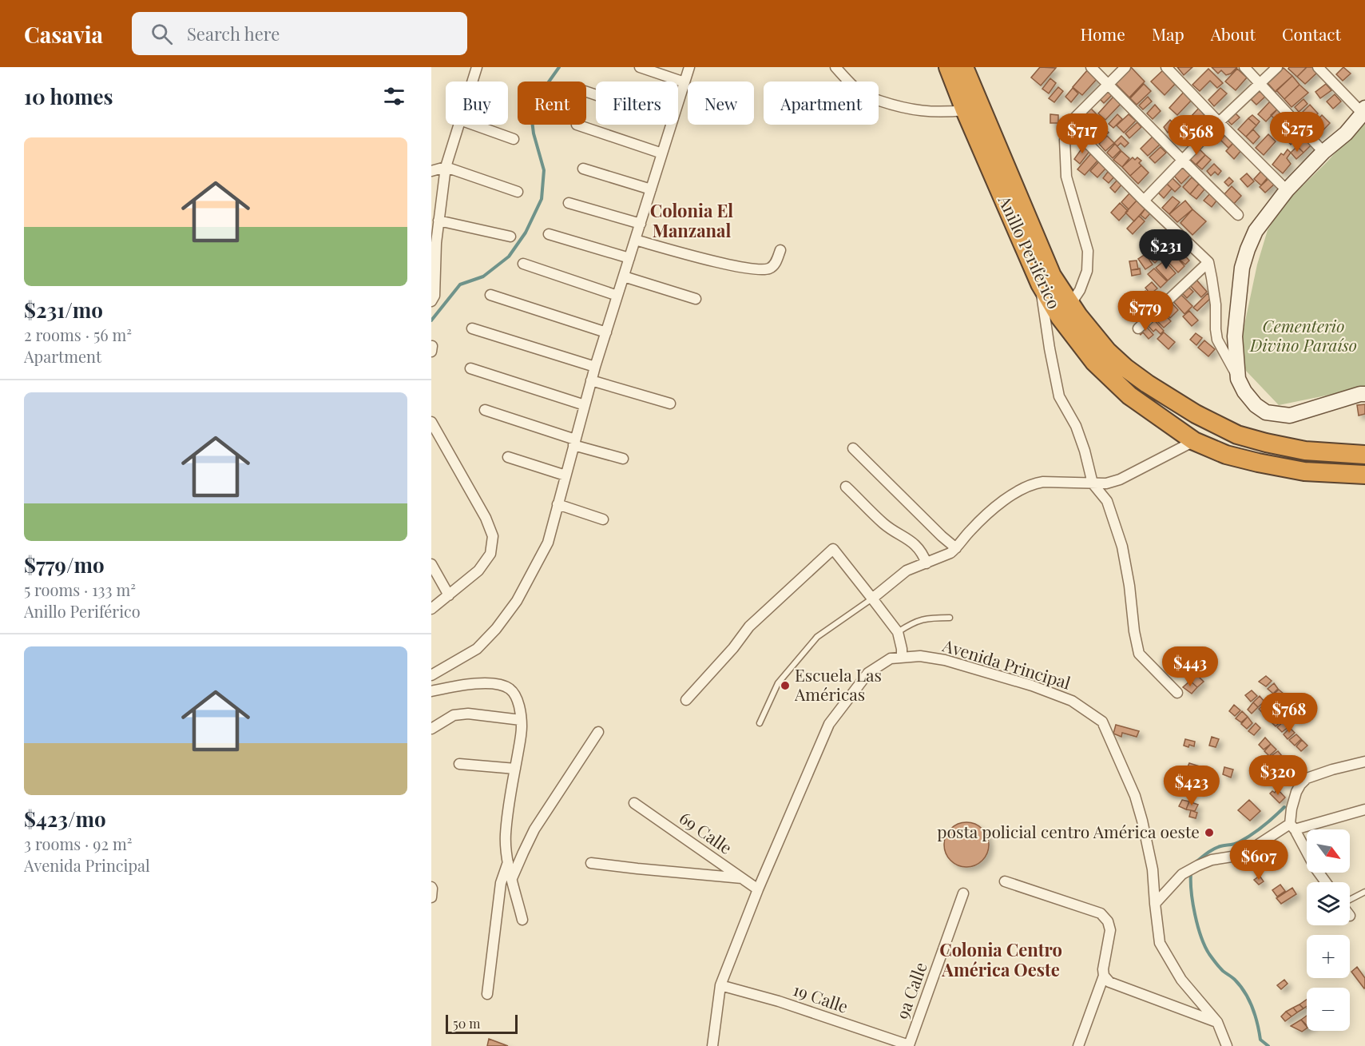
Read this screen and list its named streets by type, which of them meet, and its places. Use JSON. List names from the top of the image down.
{
  "streets": {
    "highway": ["Anillo Periférico"],
    "street": [
      "Avenida Principal",
      "69 Calle",
      "9a Calle",
      "19 Calle"
    ]
  },
  "crossings": [
    ["Avenida Principal", "69 Calle"],
    ["Avenida Principal", "19 Calle"],
    ["9a Calle", "19 Calle"]
  ],
  "districts": ["Colonia El Manzanal", "Colonia Centro América Oeste"],
  "parks": ["Cementerio Divino Paraíso"],
  "places": ["Escuela Las Américas", "posta policial centro América oeste"],
  "scale_bar": "50 m",
  "north": "bottom right",
  "page": {
    "header": "Casavia",
    "search": "Search here",
    "nav": [
      "Home",
      "Map",
      "About",
      "Contact"
    ],
    "heading": "10 homes",
    "chip": [
      "Buy",
      "Rent",
      "Filters",
      "New",
      "Apartment"
    ],
    "price": [
      "$275",
      "$717",
      "$568",
      "$231",
      "$779",
      "$443",
      "$768",
      "$320",
      "$423",
      "$607"
    ],
    "list": [
      {
        "name": "$231/mo",
        "note": "2 rooms · 56 m² · Apartment"
      },
      {
        "name": "$779/mo",
        "note": "5 rooms · 133 m² · Anillo Periférico"
      },
      {
        "name": "$423/mo",
        "note": "3 rooms · 92 m² · Avenida Principal"
      }
    ],
    "map_buttons": ["+", "−"],
    "scale": "50 m"
  }
}
